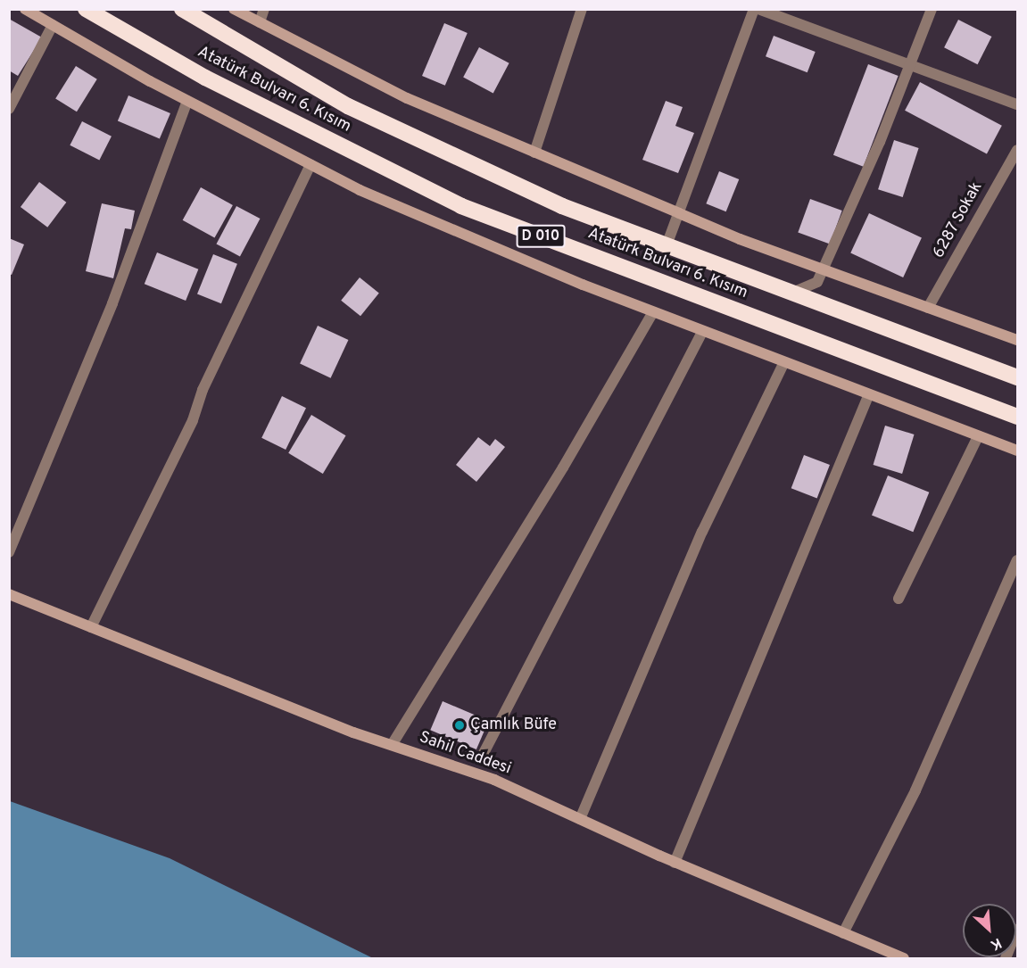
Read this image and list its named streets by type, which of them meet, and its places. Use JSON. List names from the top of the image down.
{
  "streets": {
    "highway": ["Atatürk Bulvarı 6. Kısım", "D 010"],
    "street": ["6287 Sokak", "Sahil Caddesi"]
  },
  "places": ["Çamlık Büfe"],
  "north": "bottom right"
}
